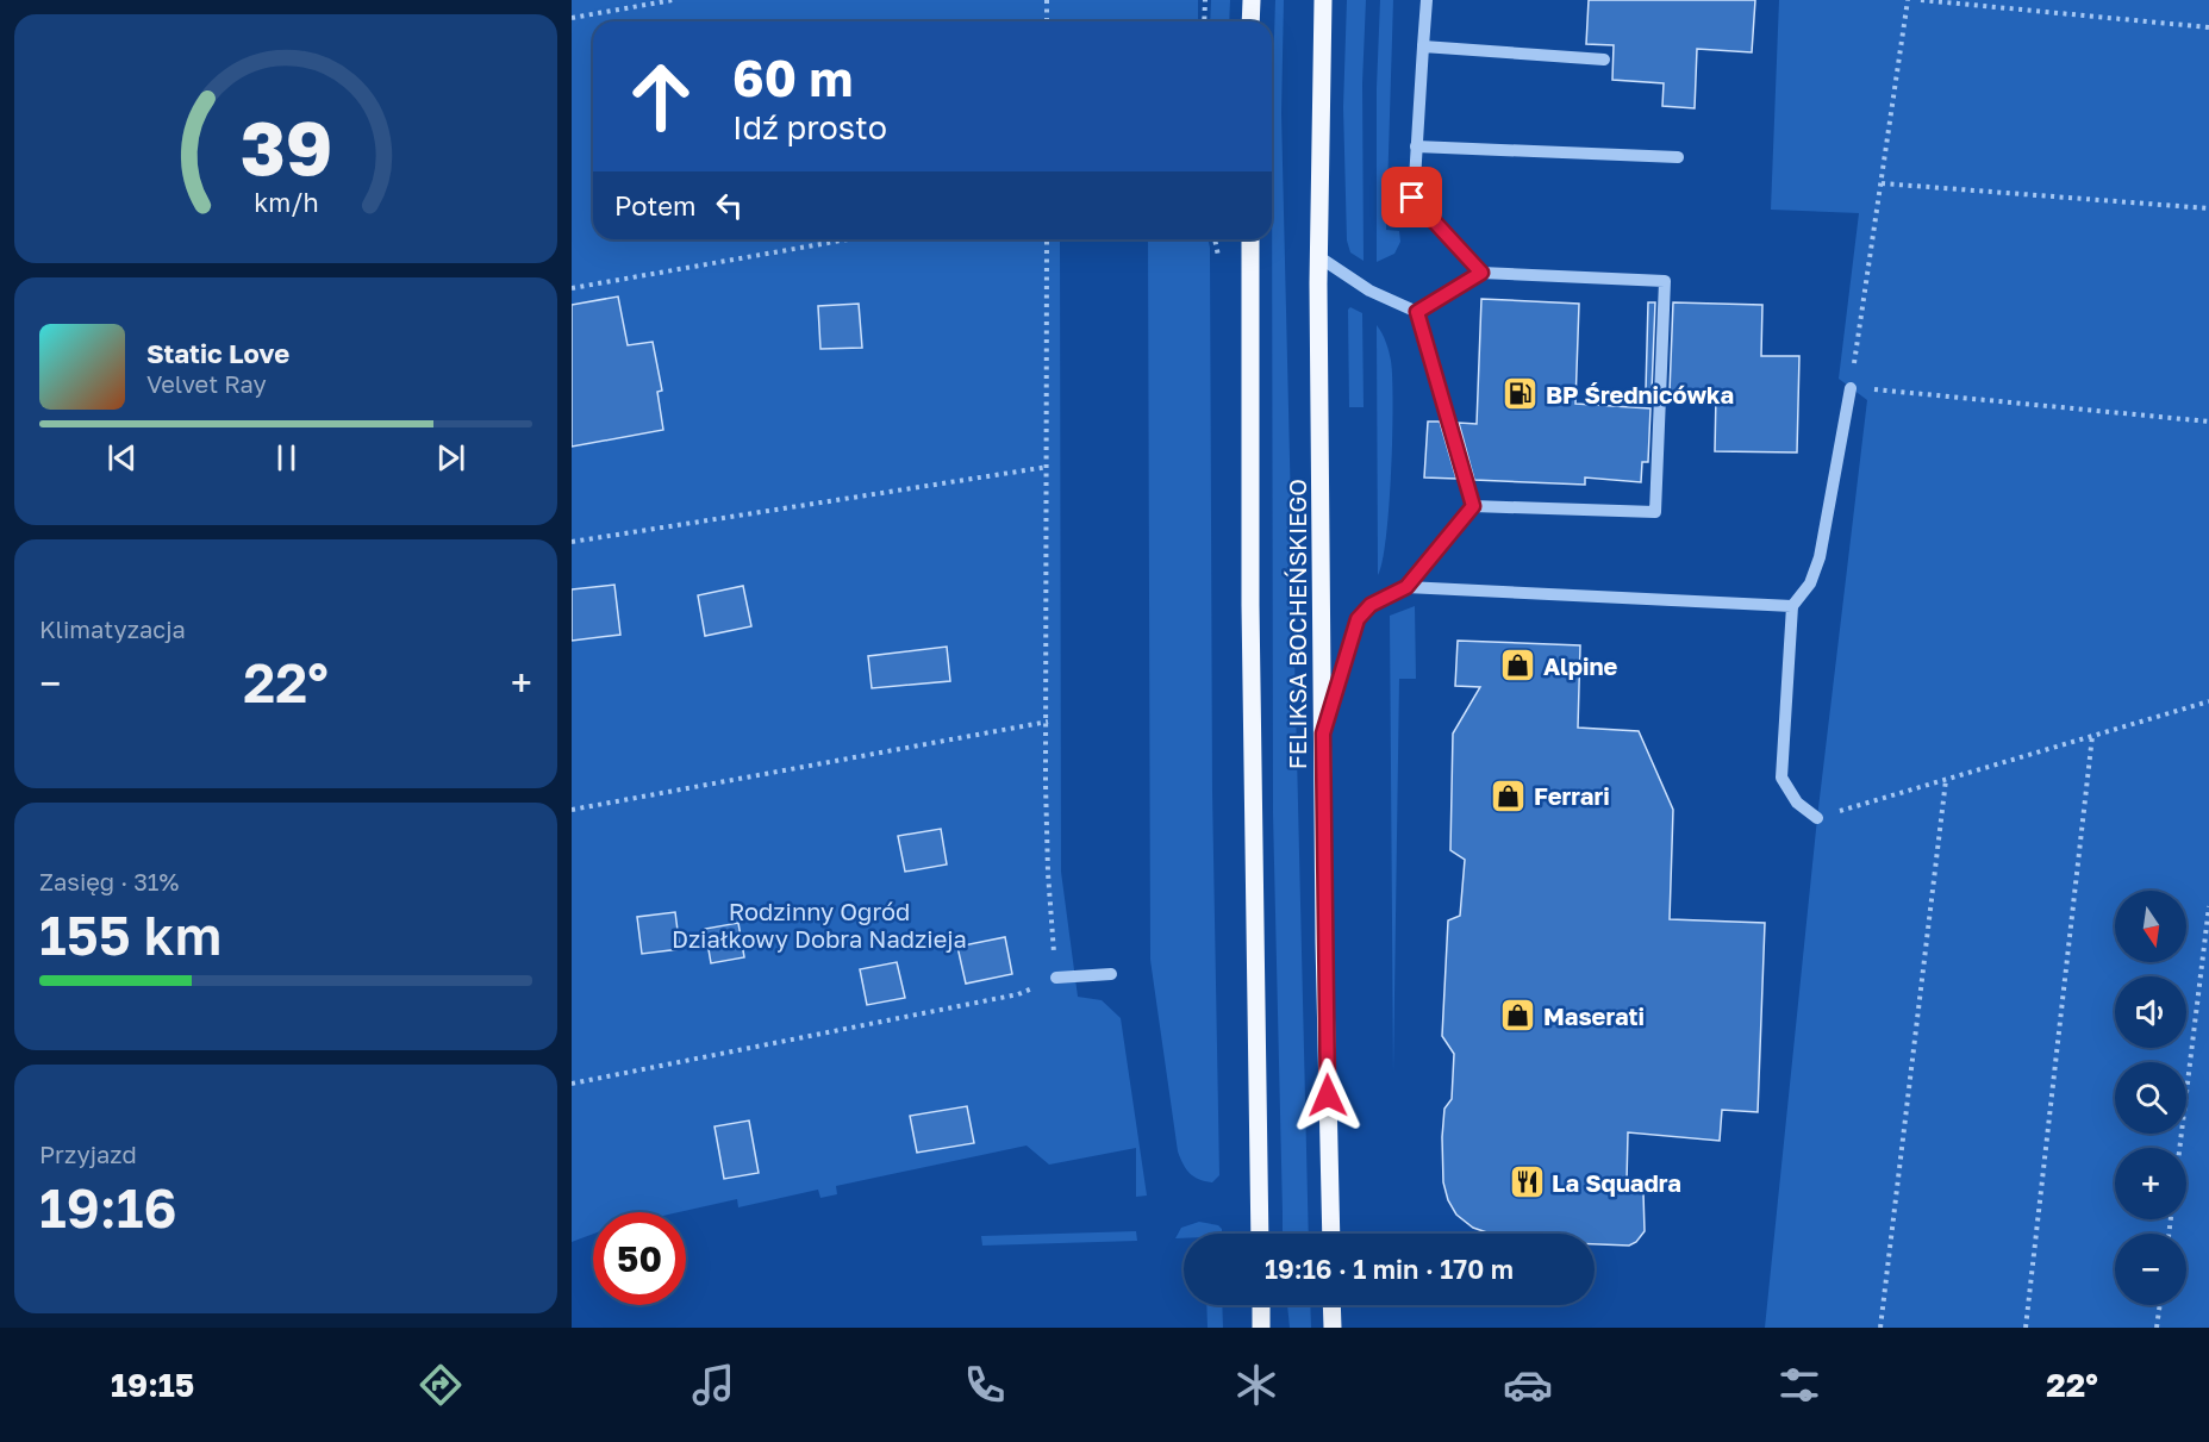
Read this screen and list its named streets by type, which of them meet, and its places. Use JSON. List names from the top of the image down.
{
  "streets": {
    "main road": ["FELIKSA BOCHEŃSKIEGO"]
  },
  "parks": ["Rodzinny Ogród Działkowy Dobra Nadzieja"],
  "places": {
    "fuel station": ["BP Średnicówka"],
    "shop": ["Alpine", "Ferrari", "Maserati"],
    "restaurant": ["La Squadra"]
  },
  "north": "bottom",
  "page": {
    "turn": ["60 m", "Idź prosto"],
    "then": "Potem",
    "song": ["Static Love", "Velvet Ray"],
    "tile": [
      "Klimatyzacja",
      ["Zasięg · 31%", "155 km"],
      ["Przyjazd", "19:16"]
    ],
    "heat": ["−", "22°", "+"],
    "map_buttons": ["+", "−"],
    "limit": "50",
    "trip": "19:16 · 1 min · 170 m",
    "tabs": ["19:15", "22°"],
    "gauge": ["39", "km/h"]
  }
}
